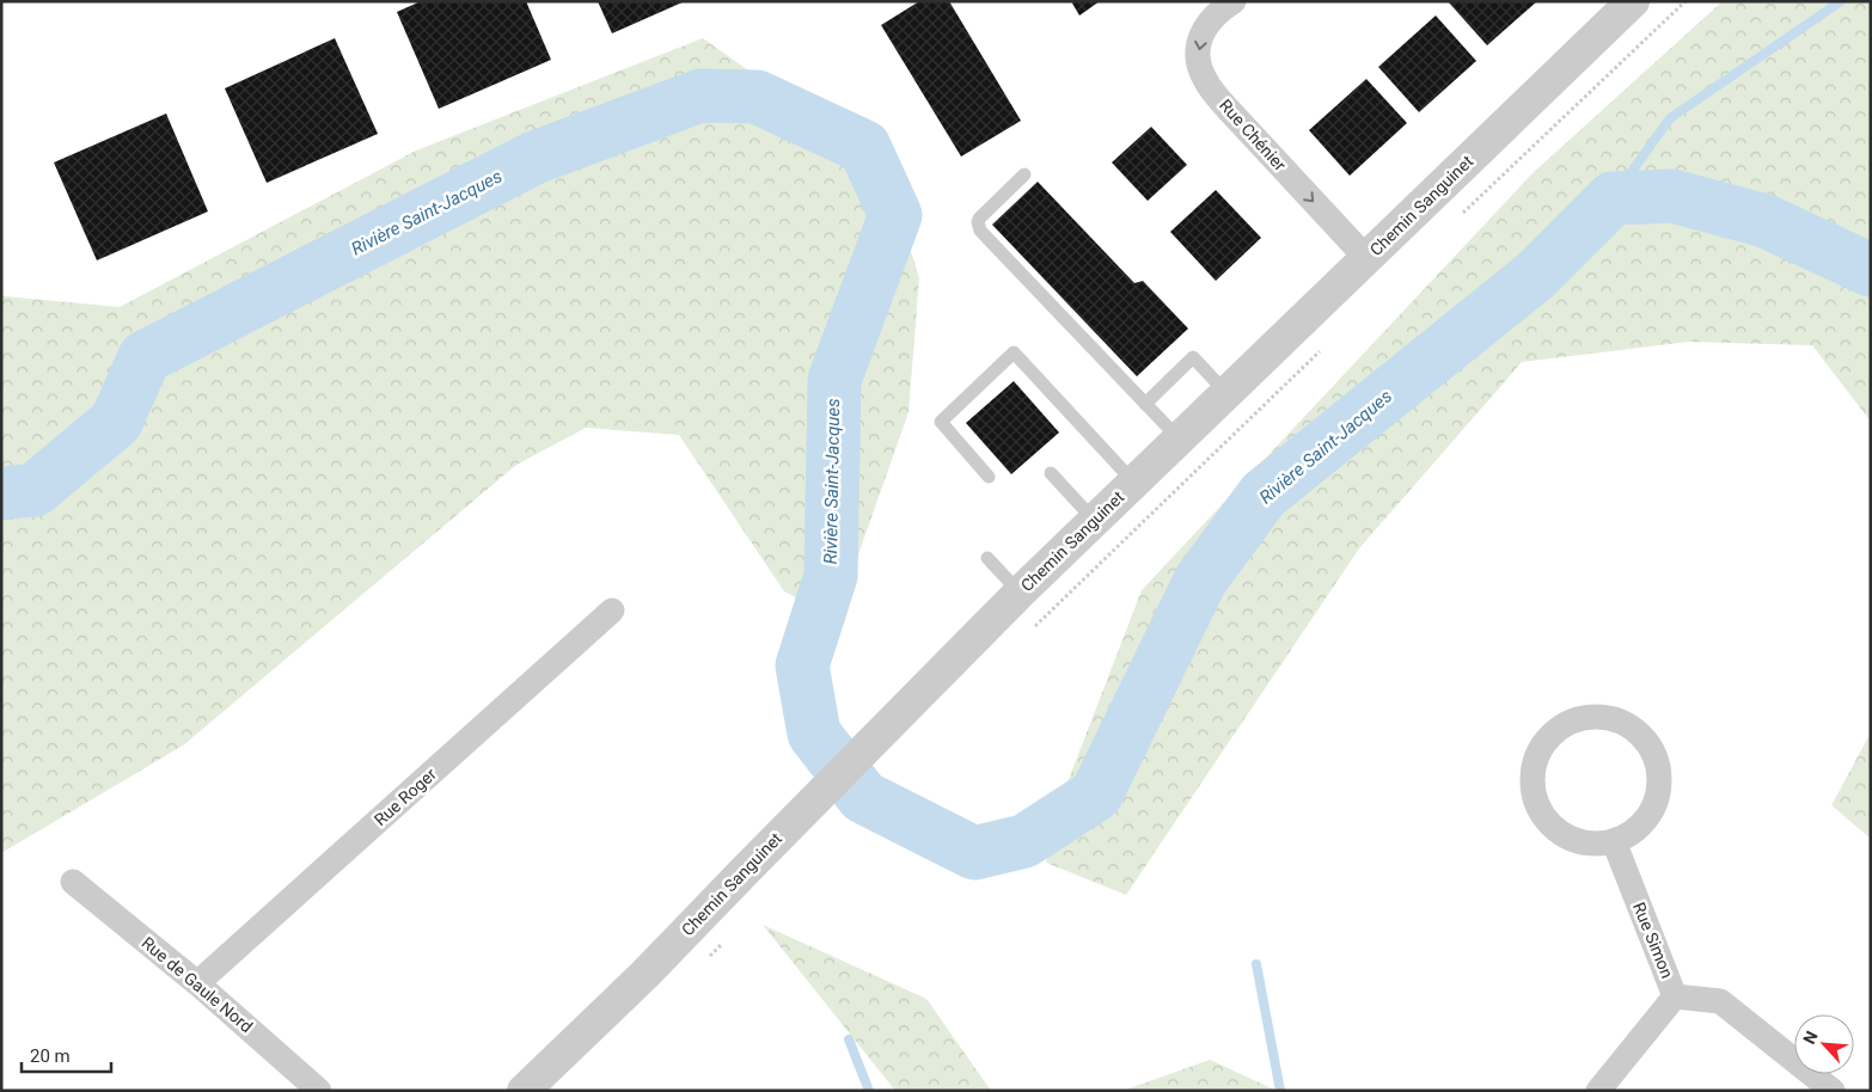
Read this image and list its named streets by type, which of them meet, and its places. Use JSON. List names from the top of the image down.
{
  "streets": {
    "street": [
      "Rue Chénier",
      "Chemin Sanguinet",
      "Rue Roger",
      "Rue Simon",
      "Rue de Gaule Nord"
    ]
  },
  "crossings": [
    ["Rue Chénier", "Chemin Sanguinet"],
    ["Rue Roger", "Rue de Gaule Nord"]
  ],
  "one_way": ["Rue Chénier"],
  "water": ["Rivière Saint-Jacques"],
  "scale_bar": "20 m",
  "north": "top left"
}
